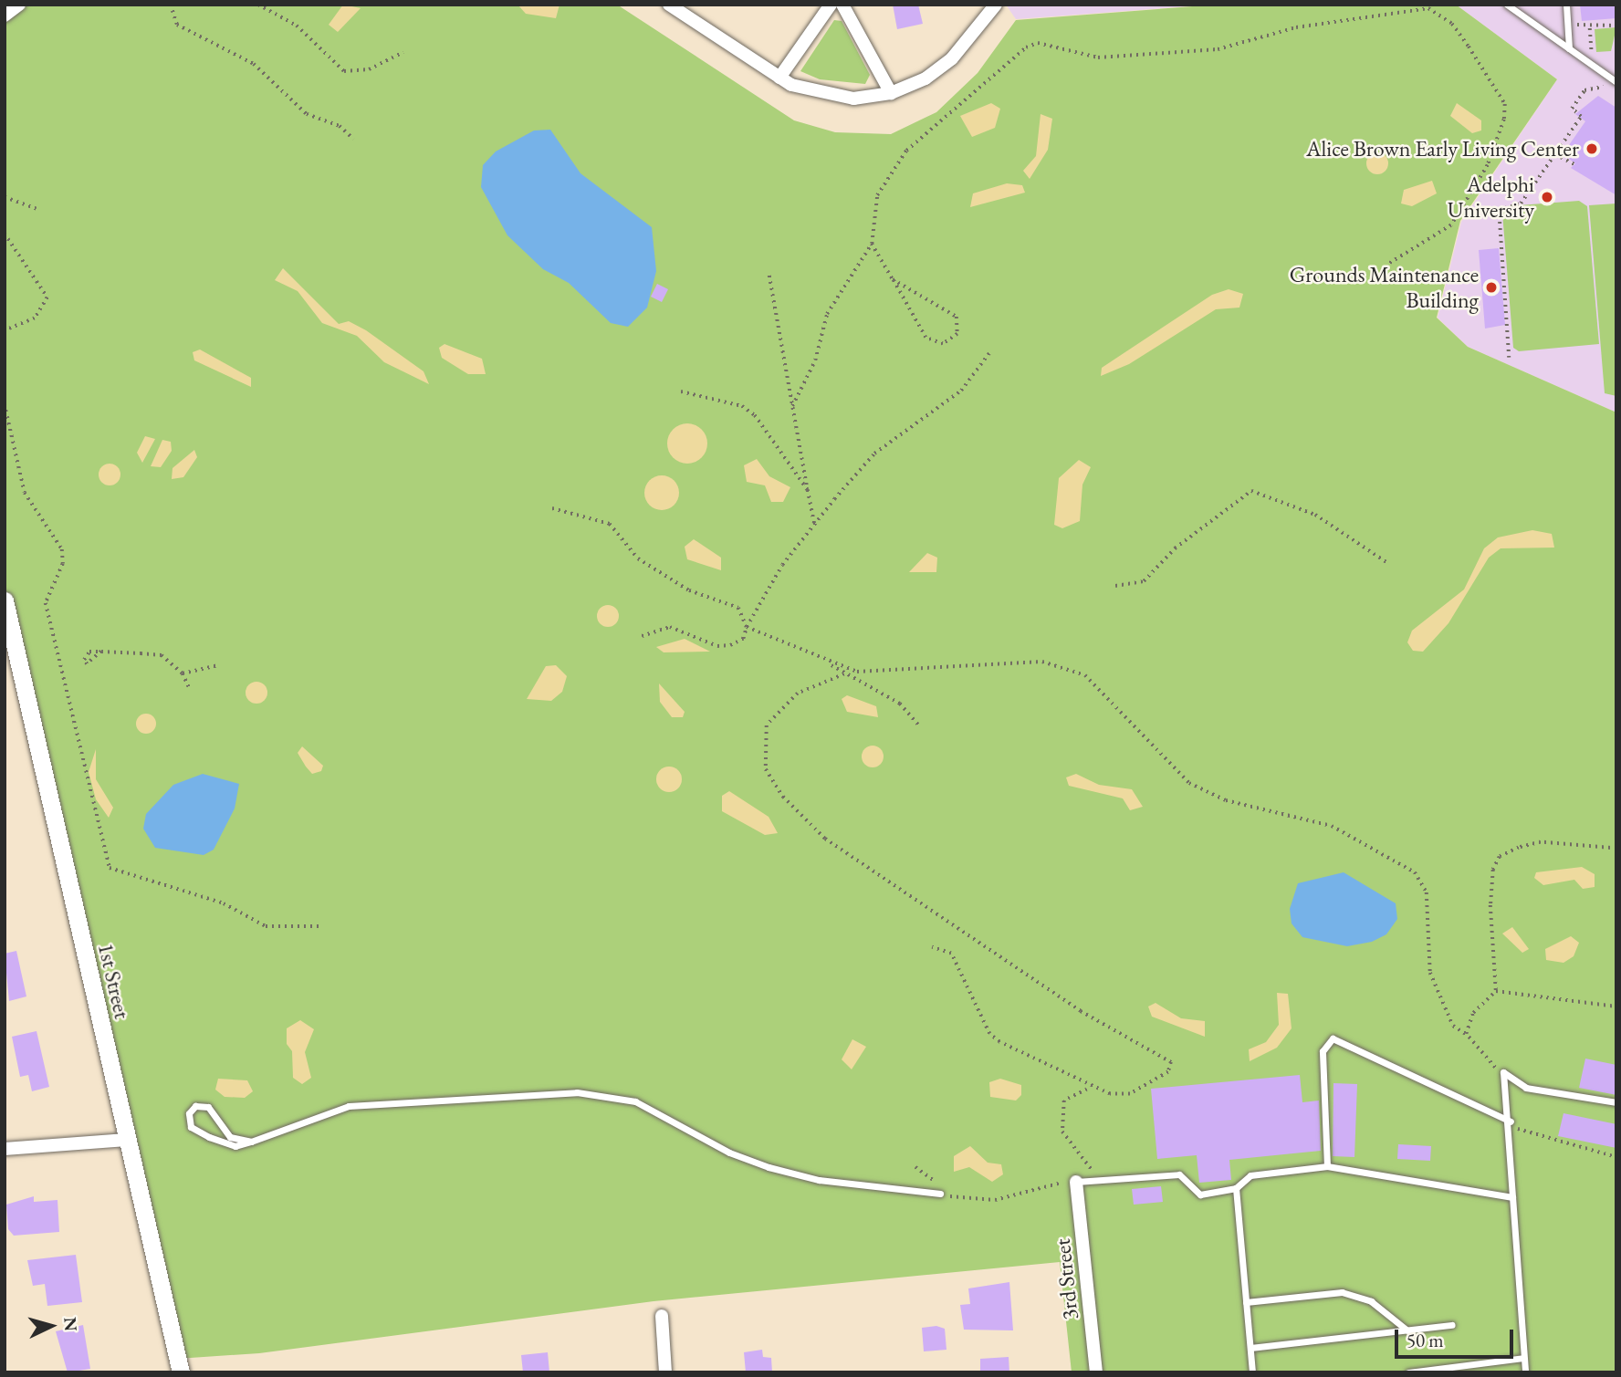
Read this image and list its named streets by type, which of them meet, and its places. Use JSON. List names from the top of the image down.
{
  "streets": {
    "street": ["1st Street", "3rd Street"]
  },
  "places": ["Alice Brown Early Living Center", "Adelphi University", "Grounds Maintenance Building"],
  "scale_bar": "50 m",
  "north": "right"
}
